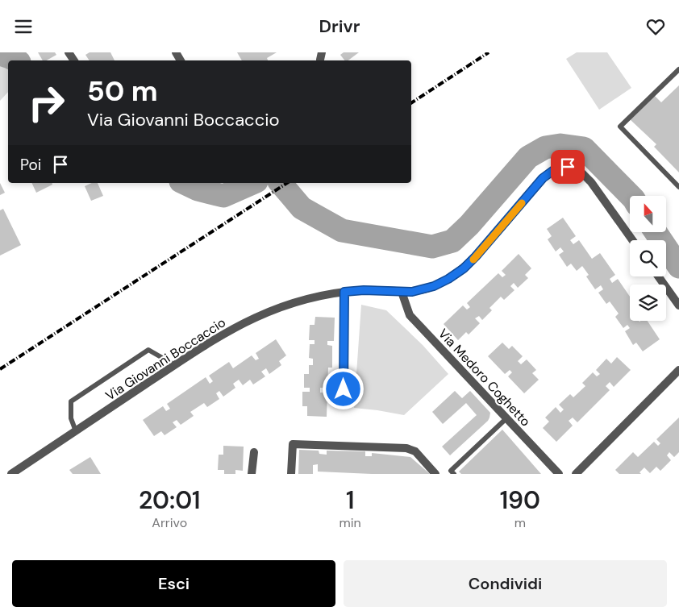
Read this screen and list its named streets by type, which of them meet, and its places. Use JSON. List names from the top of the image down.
{
  "streets": {
    "street": ["Via Giovanni Boccaccio", "Via Medoro Coghetto"]
  },
  "crossings": [
    ["Via Giovanni Boccaccio", "Via Medoro Coghetto"]
  ],
  "north": "top",
  "page": {
    "header": "Drivr",
    "turn": ["50 m", "Via Giovanni Boccaccio"],
    "then": "Poi",
    "eta": [
      "20:01",
      "Arrivo",
      "1",
      "min",
      "190",
      "m"
    ],
    "buttons": ["Esci", "Condividi"]
  }
}
